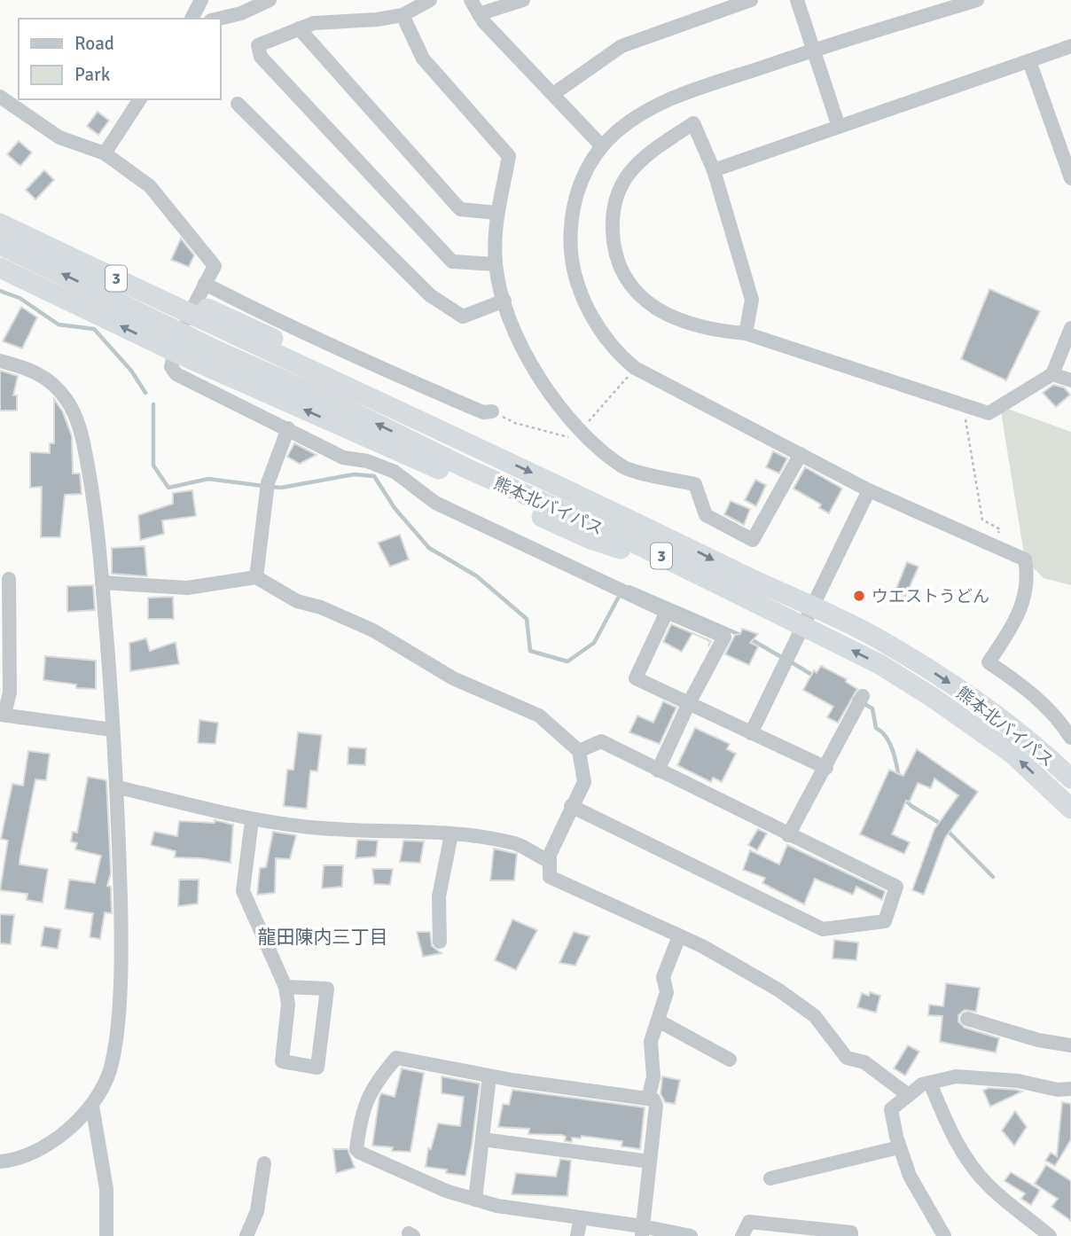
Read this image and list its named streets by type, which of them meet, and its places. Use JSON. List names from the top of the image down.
{
  "streets": {
    "highway": ["3", "熊本北バイパス"]
  },
  "districts": ["龍田陳内三丁目"],
  "places": ["ウエストうどん"],
  "legend": ["Road", "Park"]
}
